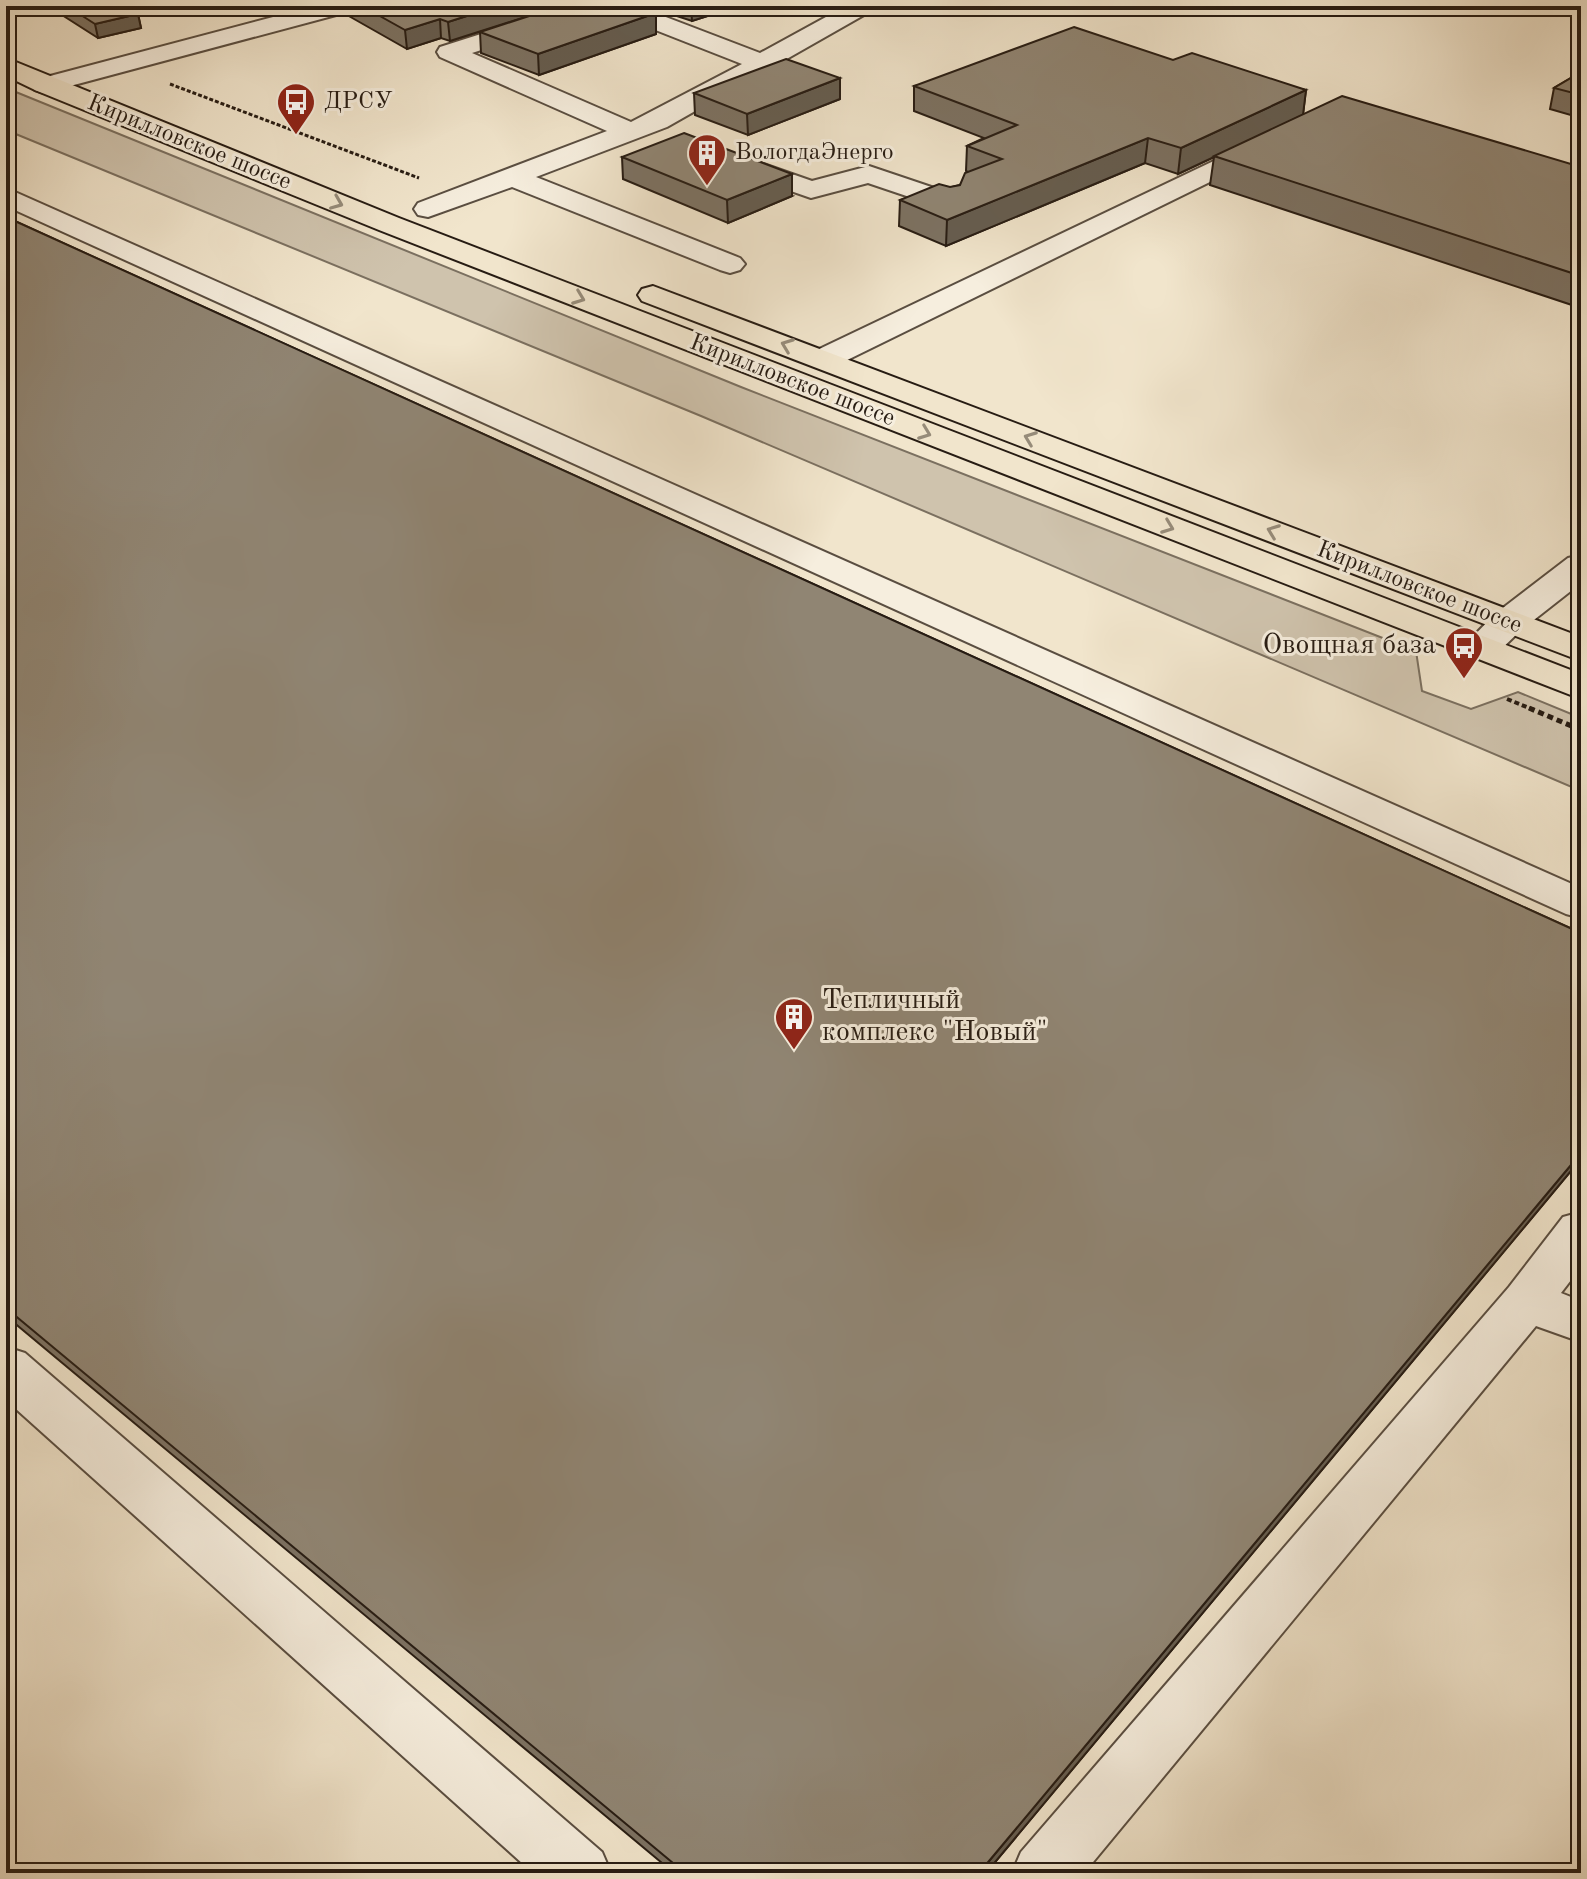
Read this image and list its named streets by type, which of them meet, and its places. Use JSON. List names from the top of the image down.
{
  "streets": {
    "main road": ["Кирилловское шоссе"]
  },
  "places": {
    "bus stop": ["ДРСУ", "Овощная база"],
    "building": ["ВологдаЭнерго", "Тепличный комплекс \"Новый\""]
  }
}
